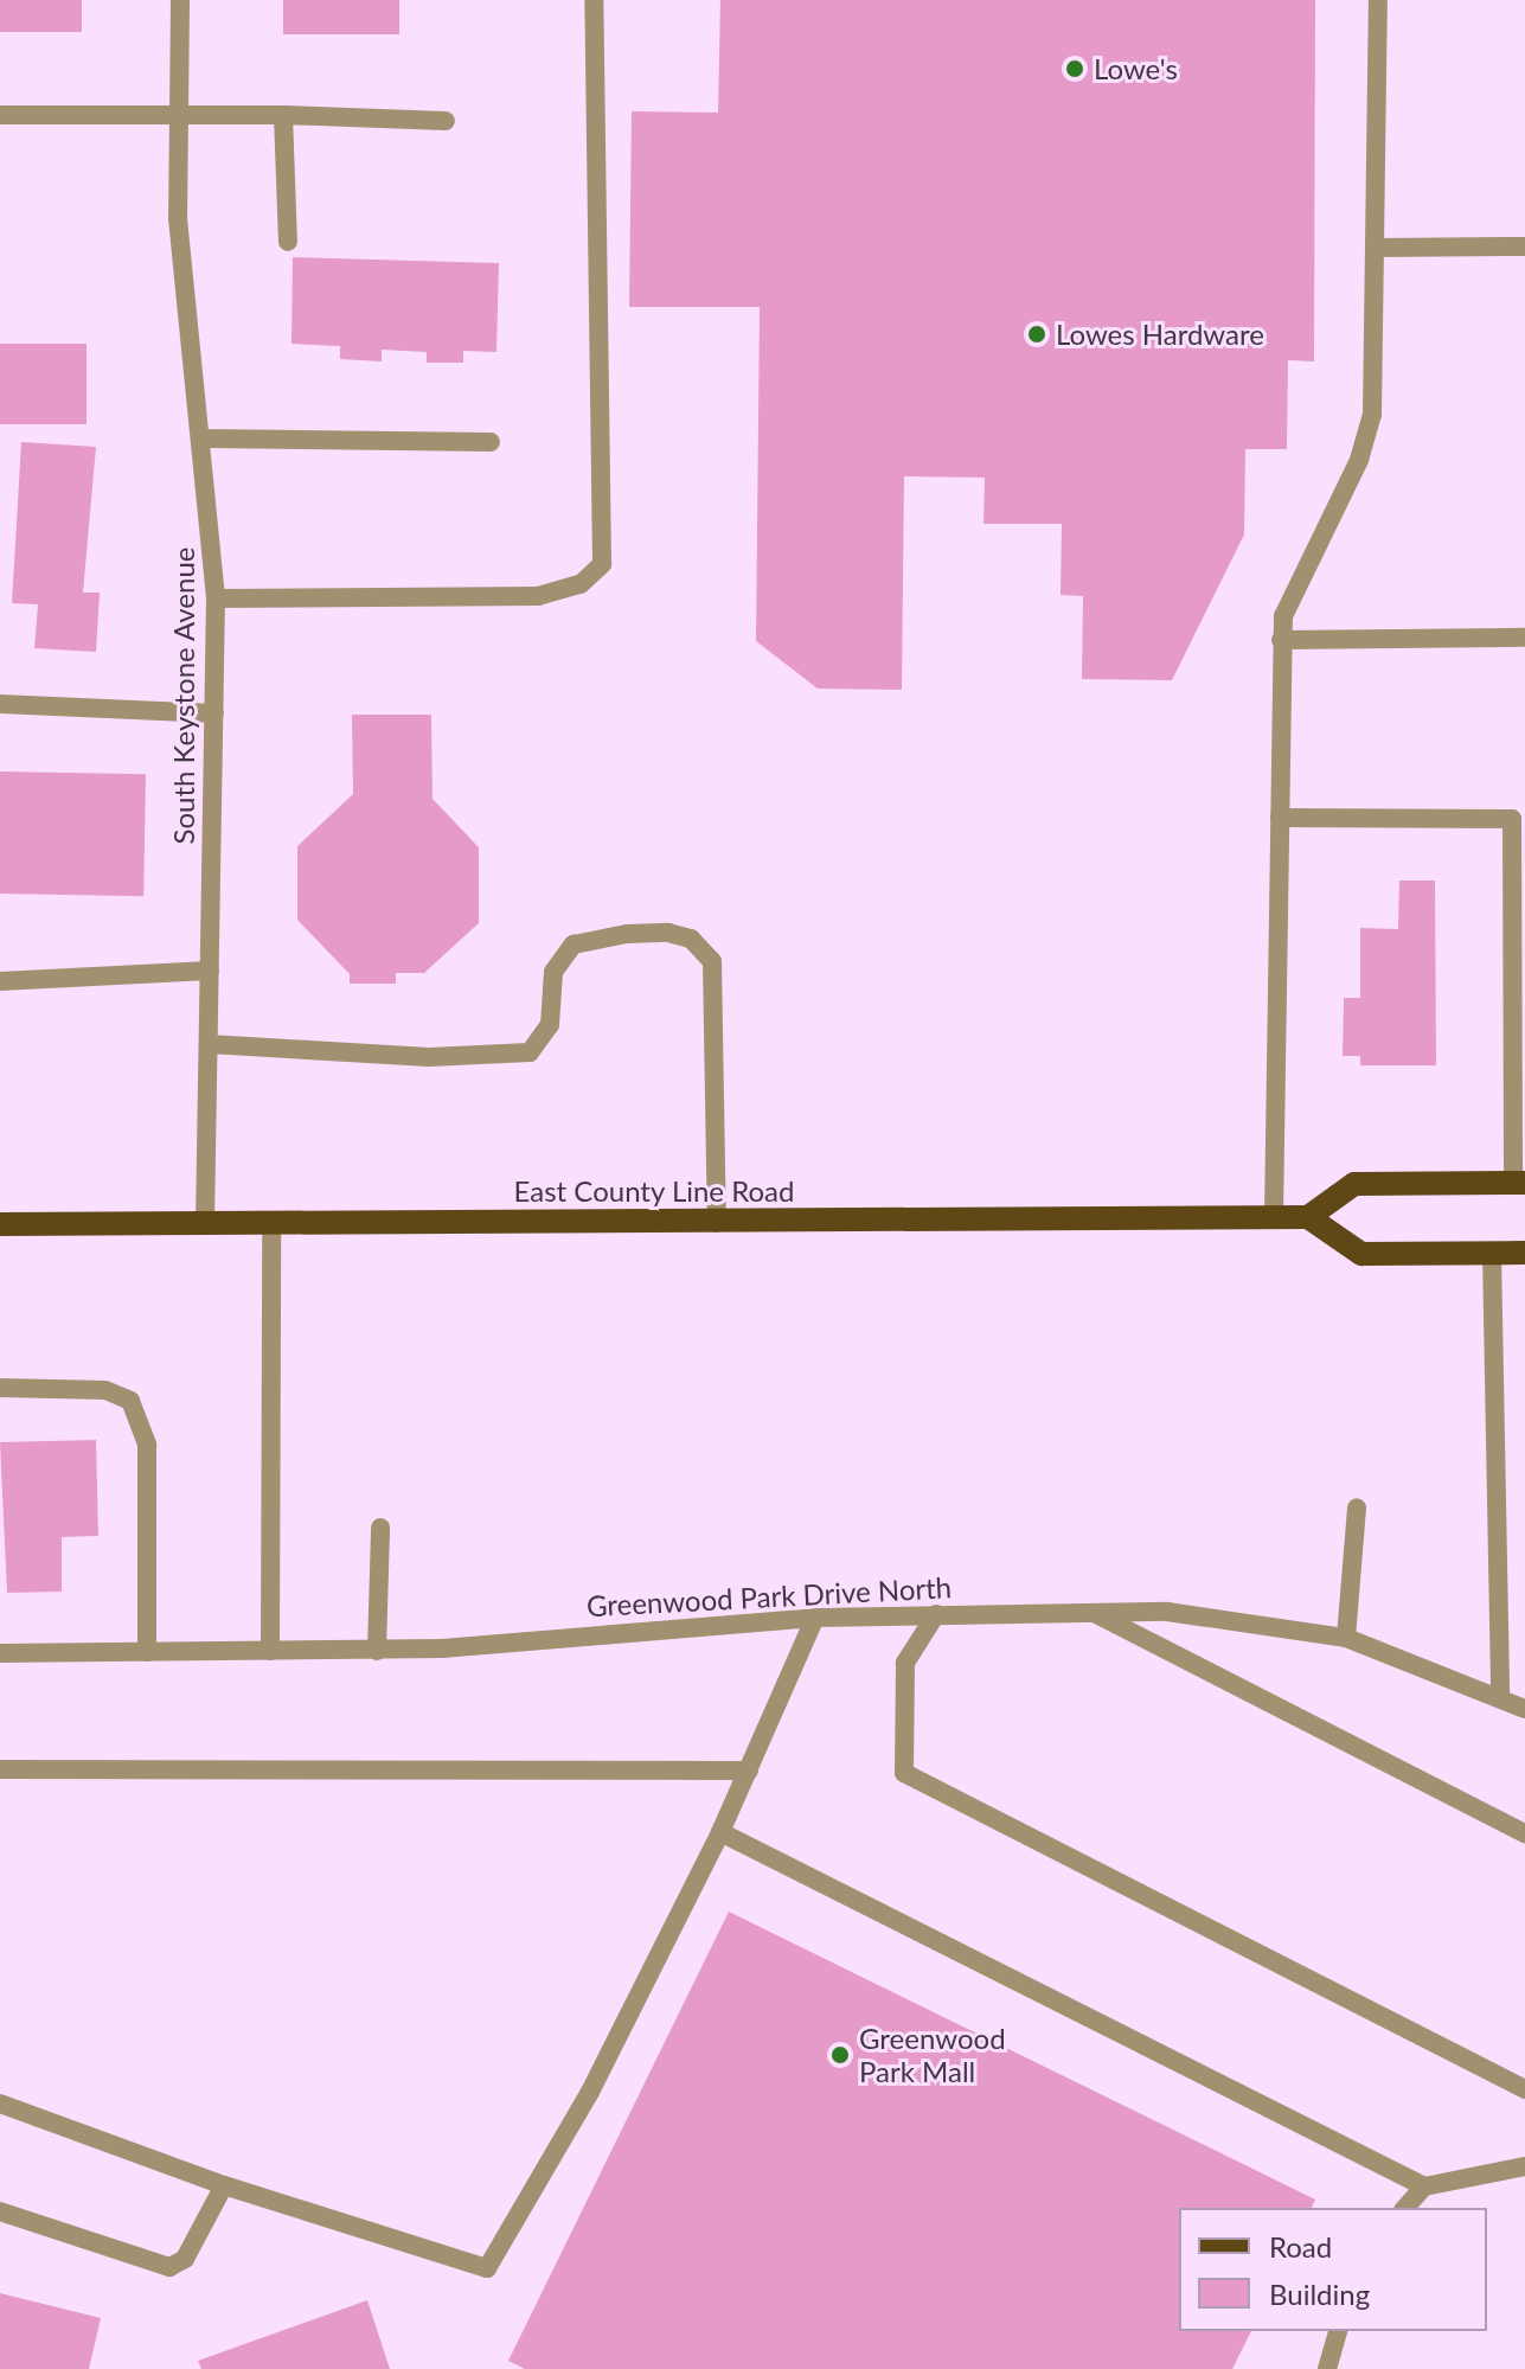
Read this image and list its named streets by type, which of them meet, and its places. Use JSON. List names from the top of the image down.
{
  "streets": {
    "main road": ["East County Line Road"],
    "street": ["South Keystone Avenue", "Greenwood Park Drive North"]
  },
  "crossings": [
    ["South Keystone Avenue", "East County Line Road"]
  ],
  "places": ["Lowe's", "Lowes Hardware", "Greenwood Park Mall"],
  "legend": ["Road", "Building"]
}
